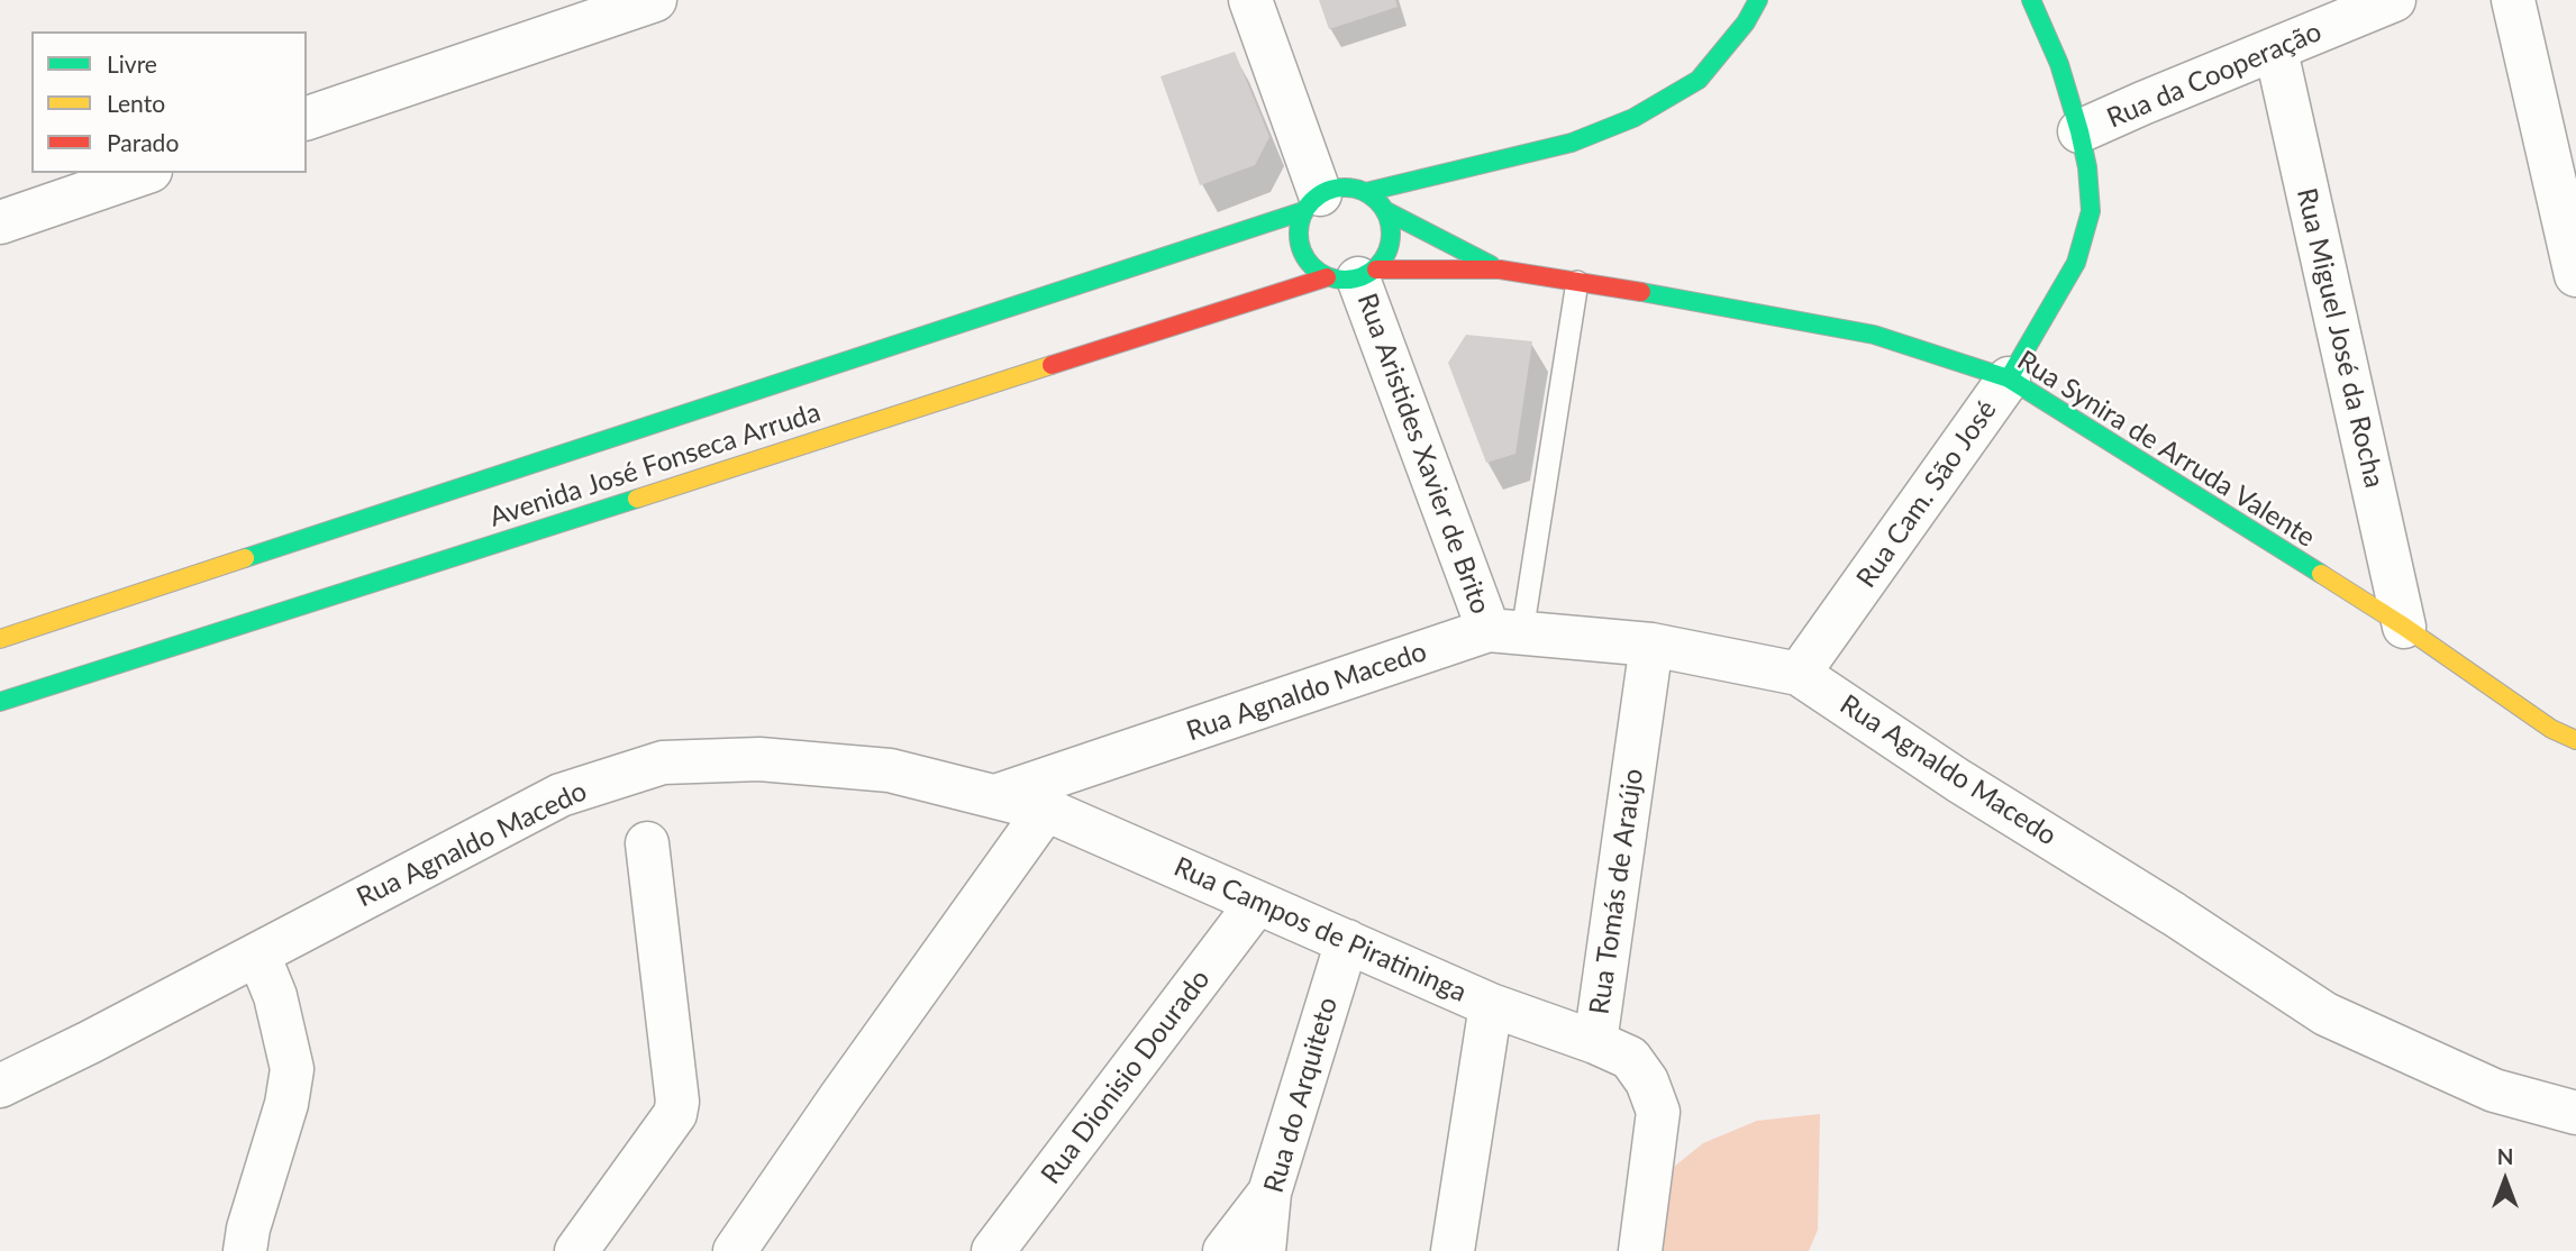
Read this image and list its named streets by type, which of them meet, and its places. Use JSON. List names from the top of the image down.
{
  "streets": {
    "main road": ["Rua Synira de Arruda Valente", "Avenida José Fonseca Arruda", "Rua Cam. São José"],
    "street": [
      "Rua da Cooperação",
      "Rua Miguel José da Rocha",
      "Rua Aristides Xavier de Brito",
      "Rua Agnaldo Macedo",
      "Rua Tomás de Araújo",
      "Rua Campos de Piratininga",
      "Rua Dionisio Dourado",
      "Rua do Arquiteto"
    ]
  },
  "crossings": [
    ["Rua da Cooperação", "Rua Miguel José da Rocha"],
    ["Rua da Cooperação", "Rua Cam. São José"],
    ["Rua Miguel José da Rocha", "Rua Synira de Arruda Valente"],
    ["Rua Synira de Arruda Valente", "Rua Aristides Xavier de Brito"],
    ["Rua Synira de Arruda Valente", "Avenida José Fonseca Arruda"],
    ["Rua Synira de Arruda Valente", "Rua Cam. São José"],
    ["Rua Aristides Xavier de Brito", "Avenida José Fonseca Arruda"],
    ["Rua Aristides Xavier de Brito", "Rua Agnaldo Macedo"],
    ["Rua Cam. São José", "Rua Agnaldo Macedo"],
    ["Rua Agnaldo Macedo", "Rua Tomás de Araújo"],
    ["Rua Agnaldo Macedo", "Rua Campos de Piratininga"],
    ["Rua Tomás de Araújo", "Rua Campos de Piratininga"],
    ["Rua Campos de Piratininga", "Rua Dionisio Dourado"],
    ["Rua Campos de Piratininga", "Rua do Arquiteto"]
  ],
  "legend": ["Livre", "Lento", "Parado"],
  "north": "top"
}
